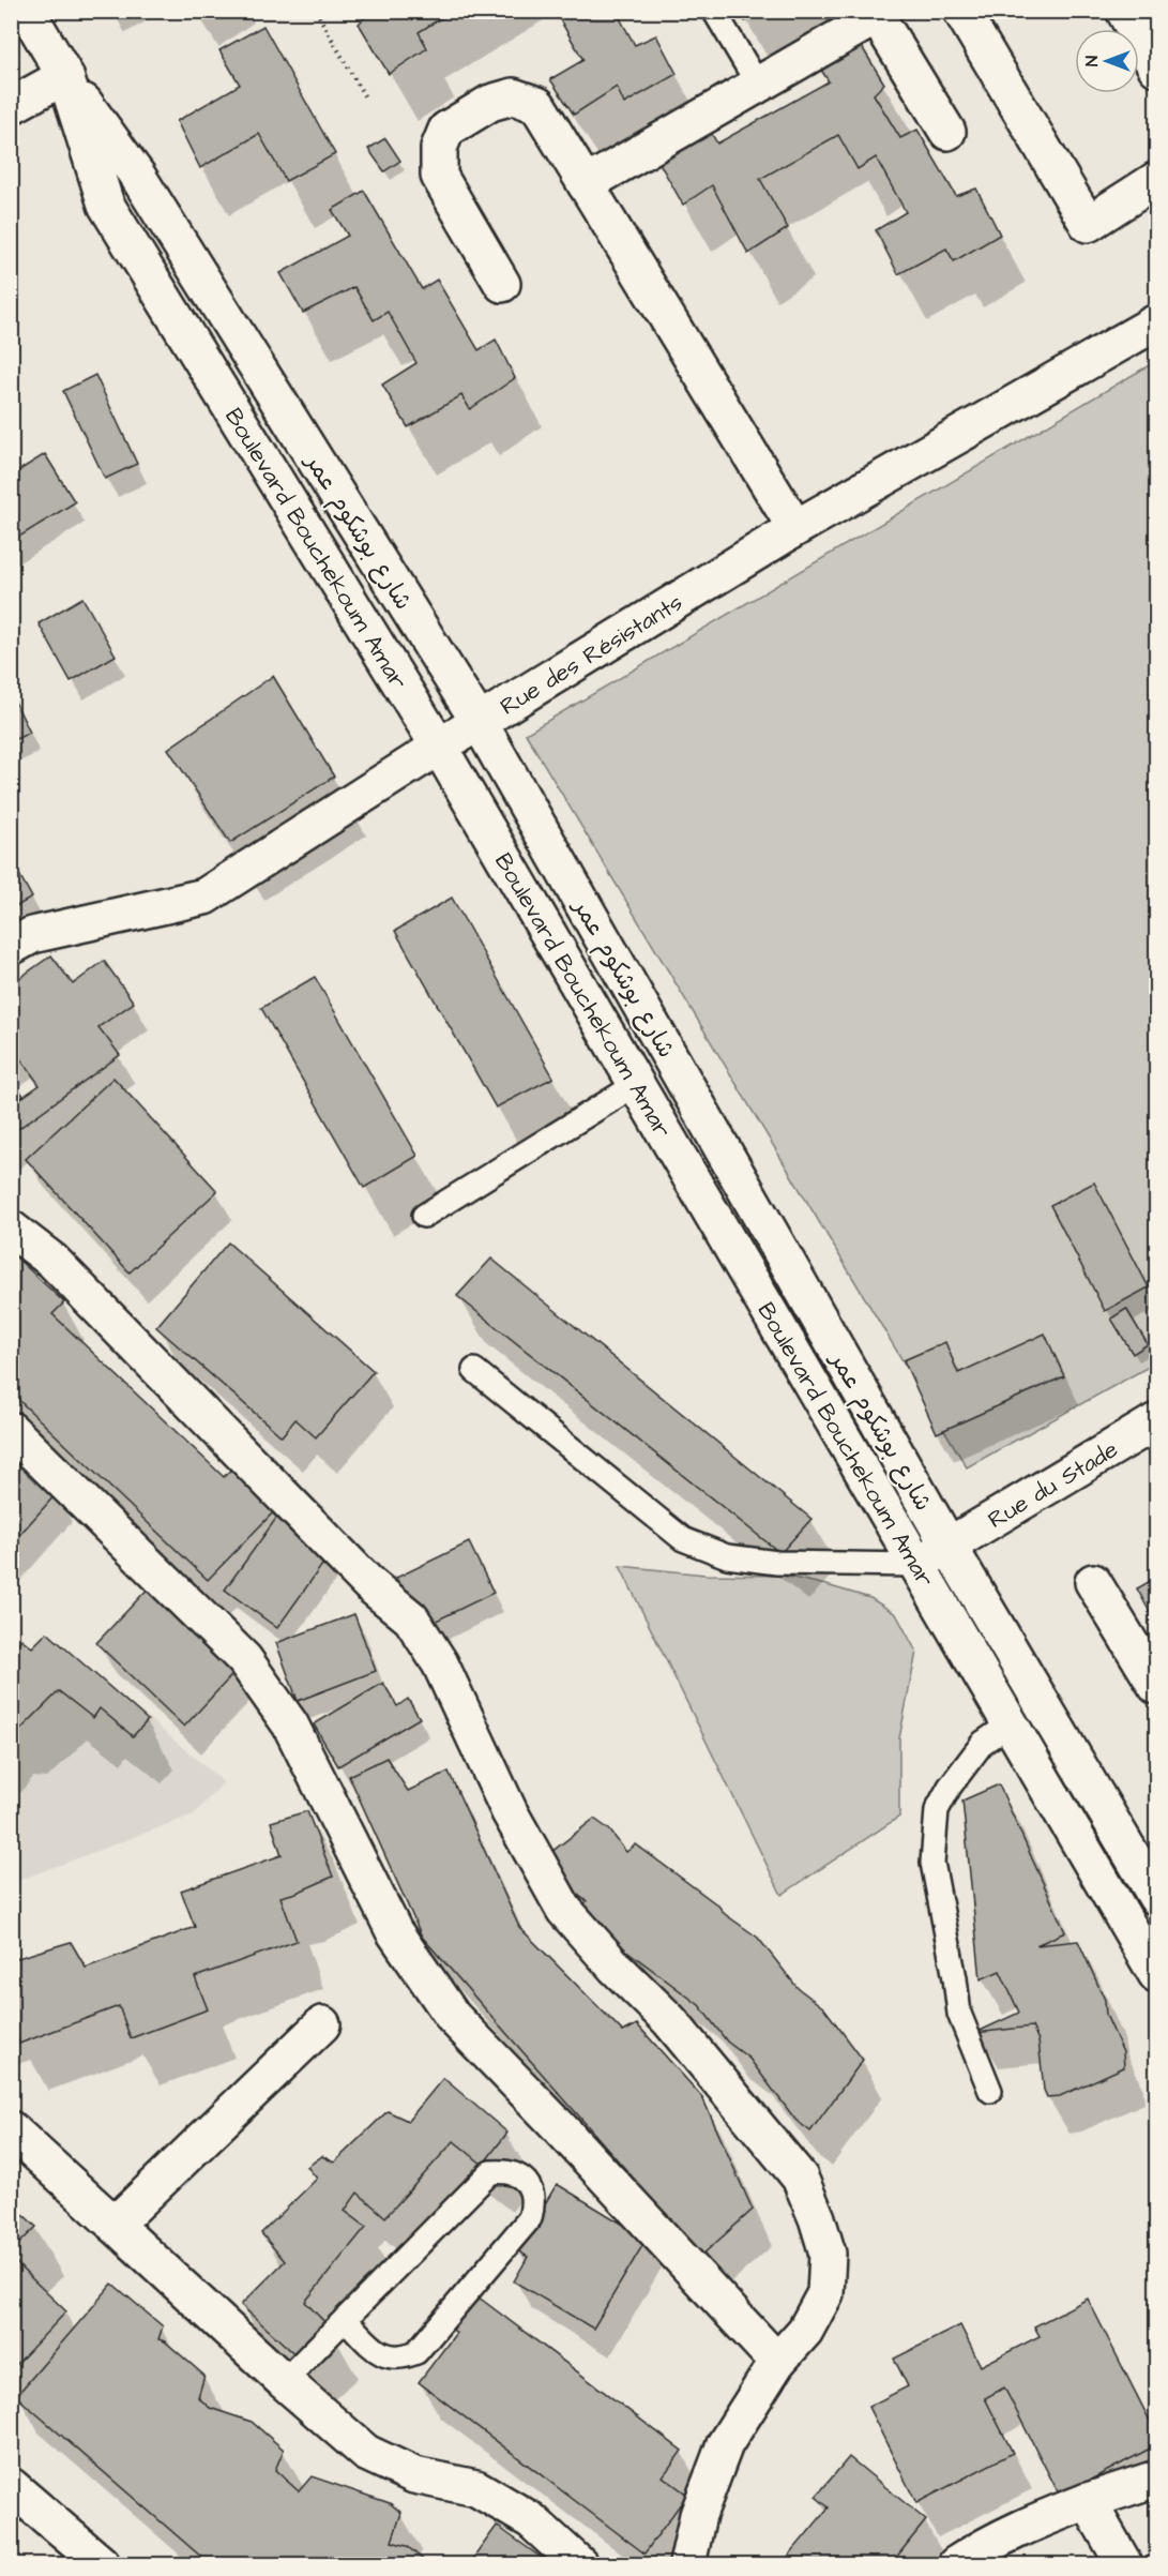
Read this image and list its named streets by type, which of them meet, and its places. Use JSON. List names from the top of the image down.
{
  "streets": {
    "street": [
      "شارع بوشكوم عمر",
      "Boulevard Bouchekoum Amar",
      "Rue des Résistants",
      "Rue du Stade"
    ]
  },
  "crossings": [
    ["شارع بوشكوم عمر", "Boulevard Bouchekoum Amar"],
    ["شارع بوشكوم عمر", "Rue des Résistants"],
    ["شارع بوشكوم عمر", "Rue du Stade"],
    ["Boulevard Bouchekoum Amar", "Rue des Résistants"],
    ["Boulevard Bouchekoum Amar", "Rue du Stade"]
  ],
  "north": "left"
}
